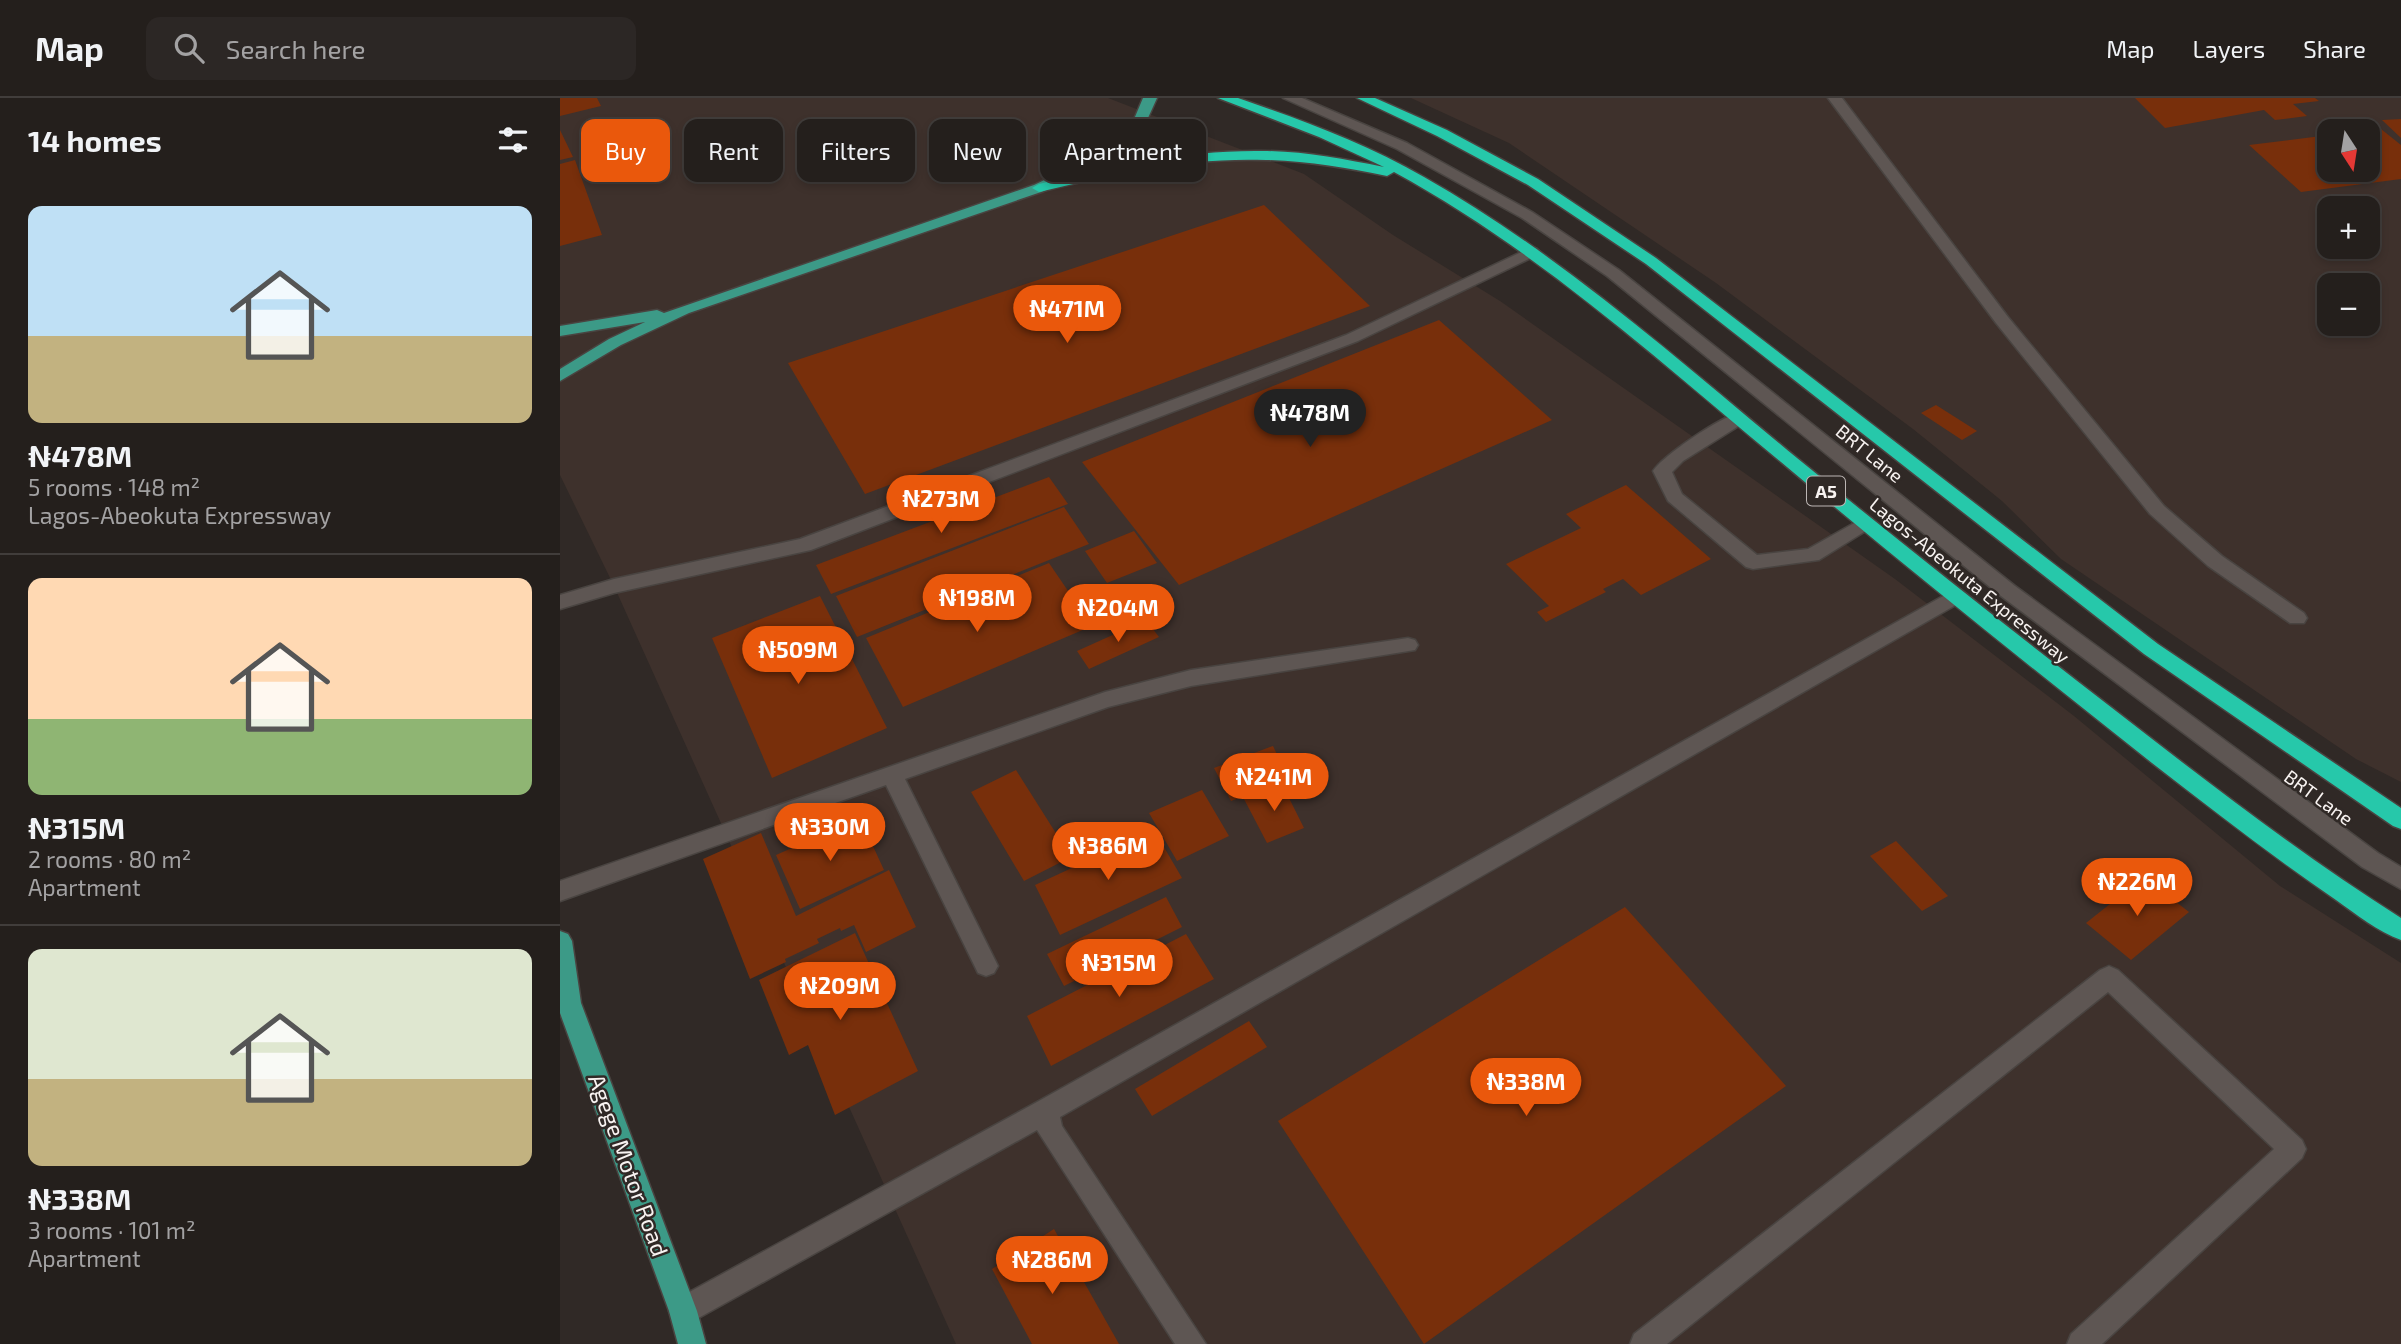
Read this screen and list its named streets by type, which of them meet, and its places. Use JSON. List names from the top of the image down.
{
  "streets": {
    "highway": ["A5", "Lagos-Abeokuta Expressway"],
    "main road": ["Agege Motor Road"],
    "street": ["BRT Lane"]
  },
  "north": "bottom",
  "page": {
    "header": "Map",
    "search": "Search here",
    "nav": ["Map", "Layers", "Share"],
    "heading": "14 homes",
    "map_buttons": ["+", "−"],
    "chip": [
      "Buy",
      "Rent",
      "Filters",
      "New",
      "Apartment"
    ],
    "list": [
      {
        "name": "₦478M",
        "note": "5 rooms · 148 m² · Lagos-Abeokuta Expressway"
      },
      {
        "name": "₦315M",
        "note": "2 rooms · 80 m² · Apartment"
      },
      {
        "name": "₦338M",
        "note": "3 rooms · 101 m² · Apartment"
      }
    ],
    "price": [
      "₦471M",
      "₦478M",
      "₦273M",
      "₦198M",
      "₦204M",
      "₦509M",
      "₦241M",
      "₦330M",
      "₦386M",
      "₦226M",
      "₦315M",
      "₦209M",
      "₦338M",
      "₦286M"
    ]
  }
}
